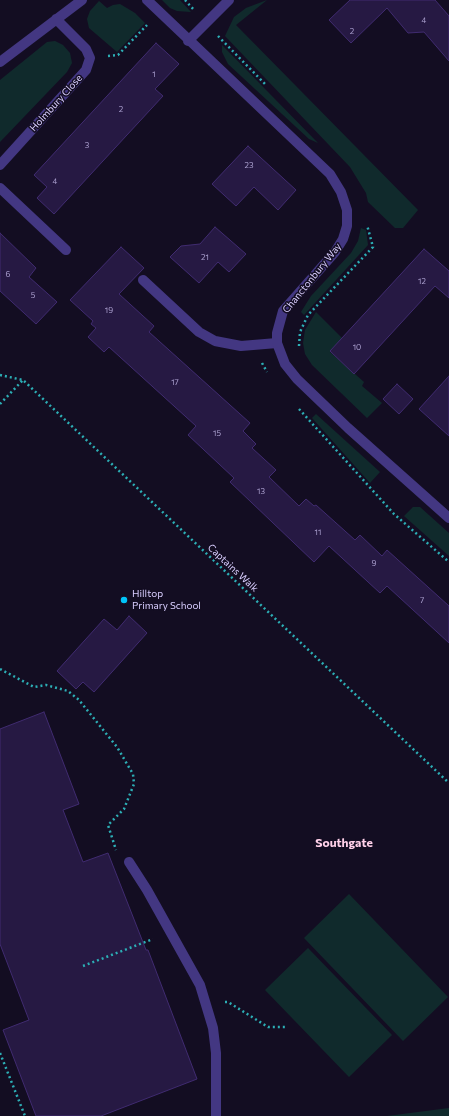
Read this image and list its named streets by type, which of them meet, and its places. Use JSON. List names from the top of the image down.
{
  "streets": {
    "street": ["Holmbury Close", "Chanctonbury Way"],
    "path": ["Captains Walk"]
  },
  "districts": ["Southgate"],
  "places": ["Hilltop Primary School"],
  "house_numbers": [
    "4",
    "2",
    "1",
    "2",
    "3",
    "23",
    "4",
    "21",
    "6",
    "12",
    "5",
    "19",
    "10",
    "17",
    "15",
    "13",
    "11",
    "9",
    "7"
  ]
}
